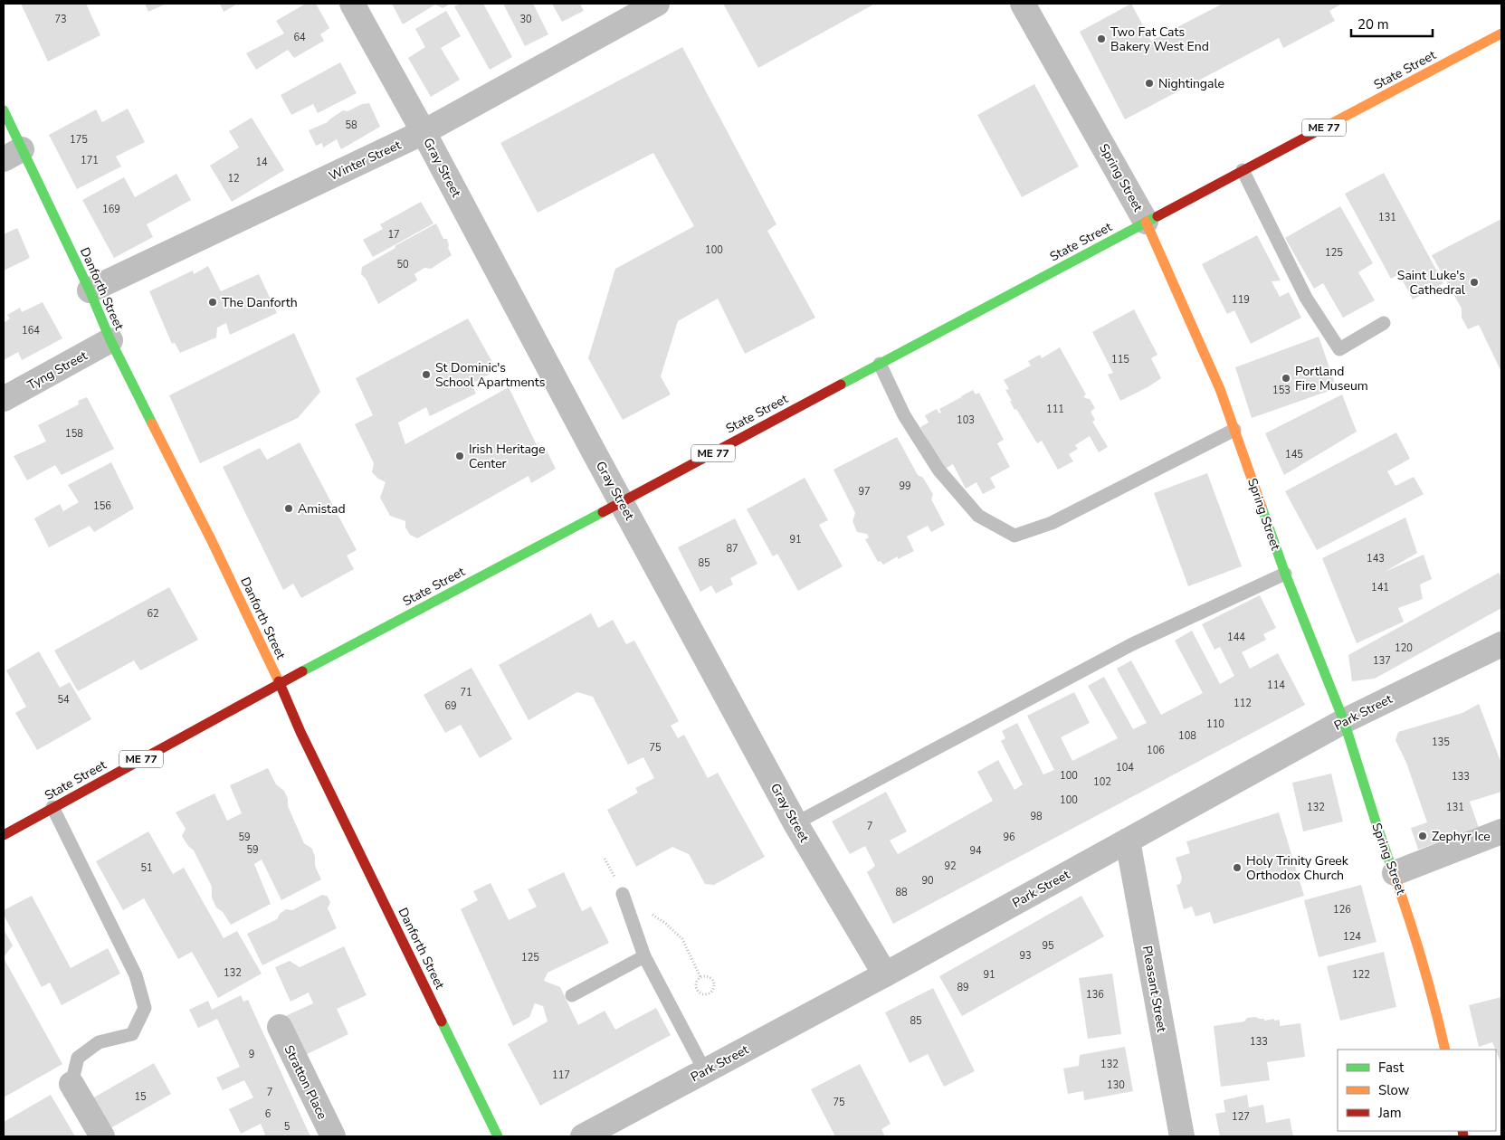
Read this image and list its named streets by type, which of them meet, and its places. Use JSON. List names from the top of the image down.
{
  "streets": {
    "street": [
      "State Street",
      "ME 77",
      "Winter Street",
      "Gray Street",
      "Spring Street",
      "Danforth Street",
      "Tyng Street",
      "Park Street",
      "Pleasant Street",
      "Stratton Place"
    ]
  },
  "crossings": [
    ["State Street", "Gray Street"],
    ["State Street", "Spring Street"],
    ["State Street", "Danforth Street"],
    ["Winter Street", "Gray Street"],
    ["Winter Street", "Danforth Street"],
    ["Gray Street", "Park Street"],
    ["Spring Street", "Park Street"],
    ["Danforth Street", "Tyng Street"],
    ["Park Street", "Pleasant Street"]
  ],
  "places": [
    "Two Fat Cats Bakery West End",
    "Nightingale",
    "Saint Luke's Cathedral",
    "The Danforth",
    "St Dominic's School Apartments",
    "Portland Fire Museum",
    "Irish Heritage Center",
    "Amistad",
    "Zephyr Ice",
    "Holy Trinity Greek Orthodox Church"
  ],
  "house_numbers": [
    "73",
    "30",
    "64",
    "58",
    "175",
    "171",
    "14",
    "12",
    "169",
    "131",
    "17",
    "100",
    "125",
    "50",
    "119",
    "164",
    "115",
    "153",
    "111",
    "103",
    "158",
    "145",
    "99",
    "97",
    "156",
    "91",
    "87",
    "143",
    "85",
    "141",
    "62",
    "144",
    "120",
    "137",
    "114",
    "71",
    "54",
    "112",
    "69",
    "110",
    "108",
    "135",
    "75",
    "106",
    "104",
    "100",
    "133",
    "102",
    "100",
    "132",
    "131",
    "98",
    "7",
    "59",
    "96",
    "59",
    "94",
    "92",
    "51",
    "90",
    "88",
    "126",
    "124",
    "95",
    "93",
    "125",
    "132",
    "91",
    "122",
    "89",
    "136",
    "85",
    "133",
    "9",
    "132",
    "117",
    "130",
    "7",
    "15",
    "75",
    "6",
    "127",
    "5"
  ],
  "legend": ["Fast", "Slow", "Jam"],
  "scale_bar": "20 m"
}
